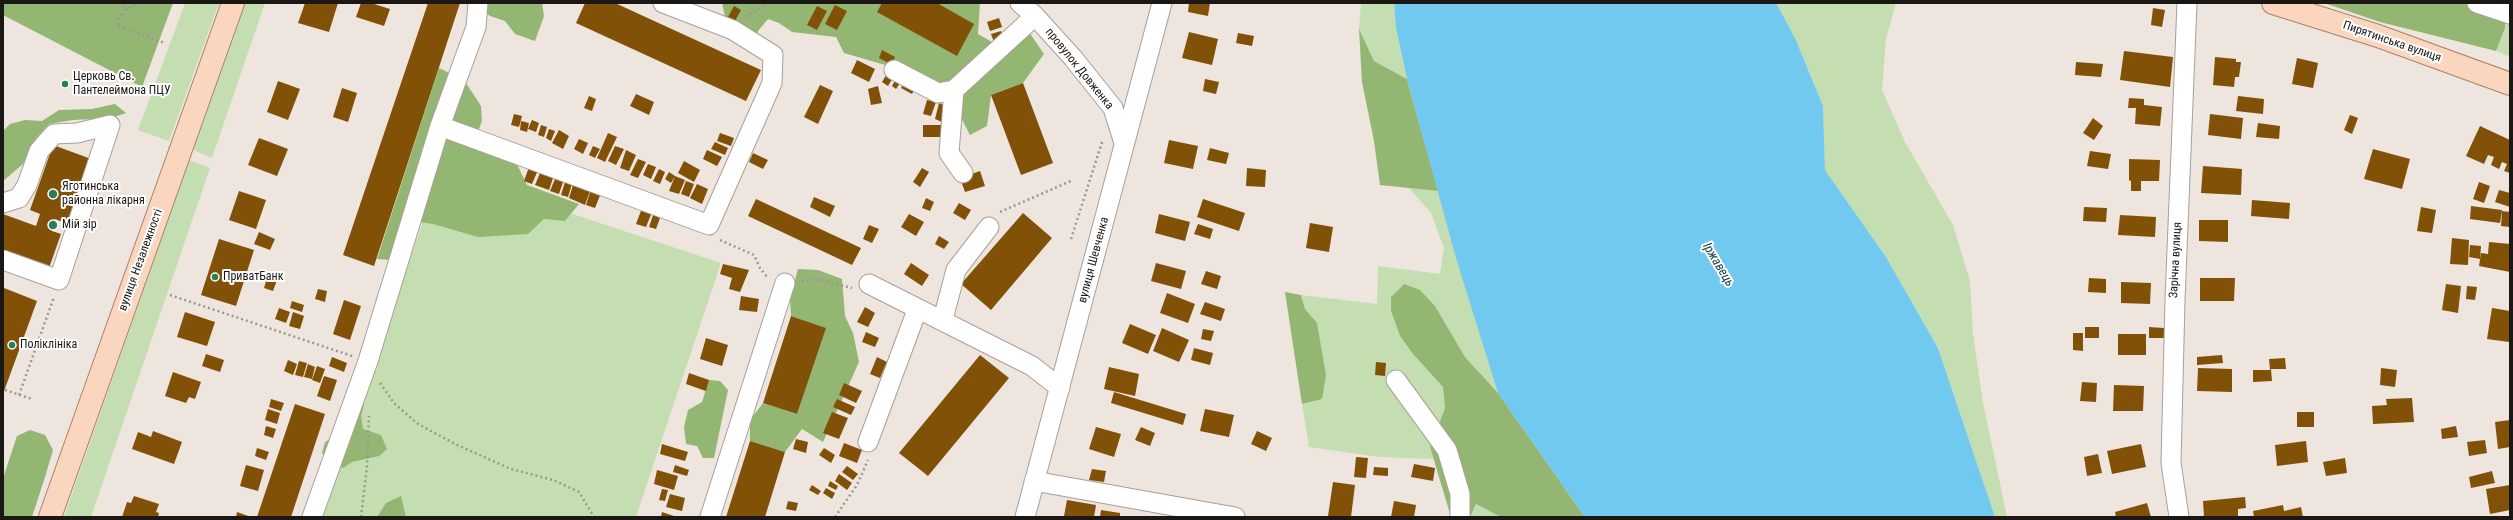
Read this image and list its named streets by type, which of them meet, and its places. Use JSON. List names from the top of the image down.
{
  "streets": {
    "main road": ["Пирятинська вулиця", "вулиця Незалежності"],
    "street": ["провулок Довженка", "вулиця Шевченка", "Зарічна вулиця"]
  },
  "crossings": [
    ["провулок Довженка", "вулиця Шевченка"]
  ],
  "water": ["Іржавець"],
  "places": [
    "Церковь Св. Пантелеймона ПЦУ",
    "Яготинська районна лікарня",
    "Мій зір",
    "ПриватБанк",
    "Поліклініка"
  ]
}
